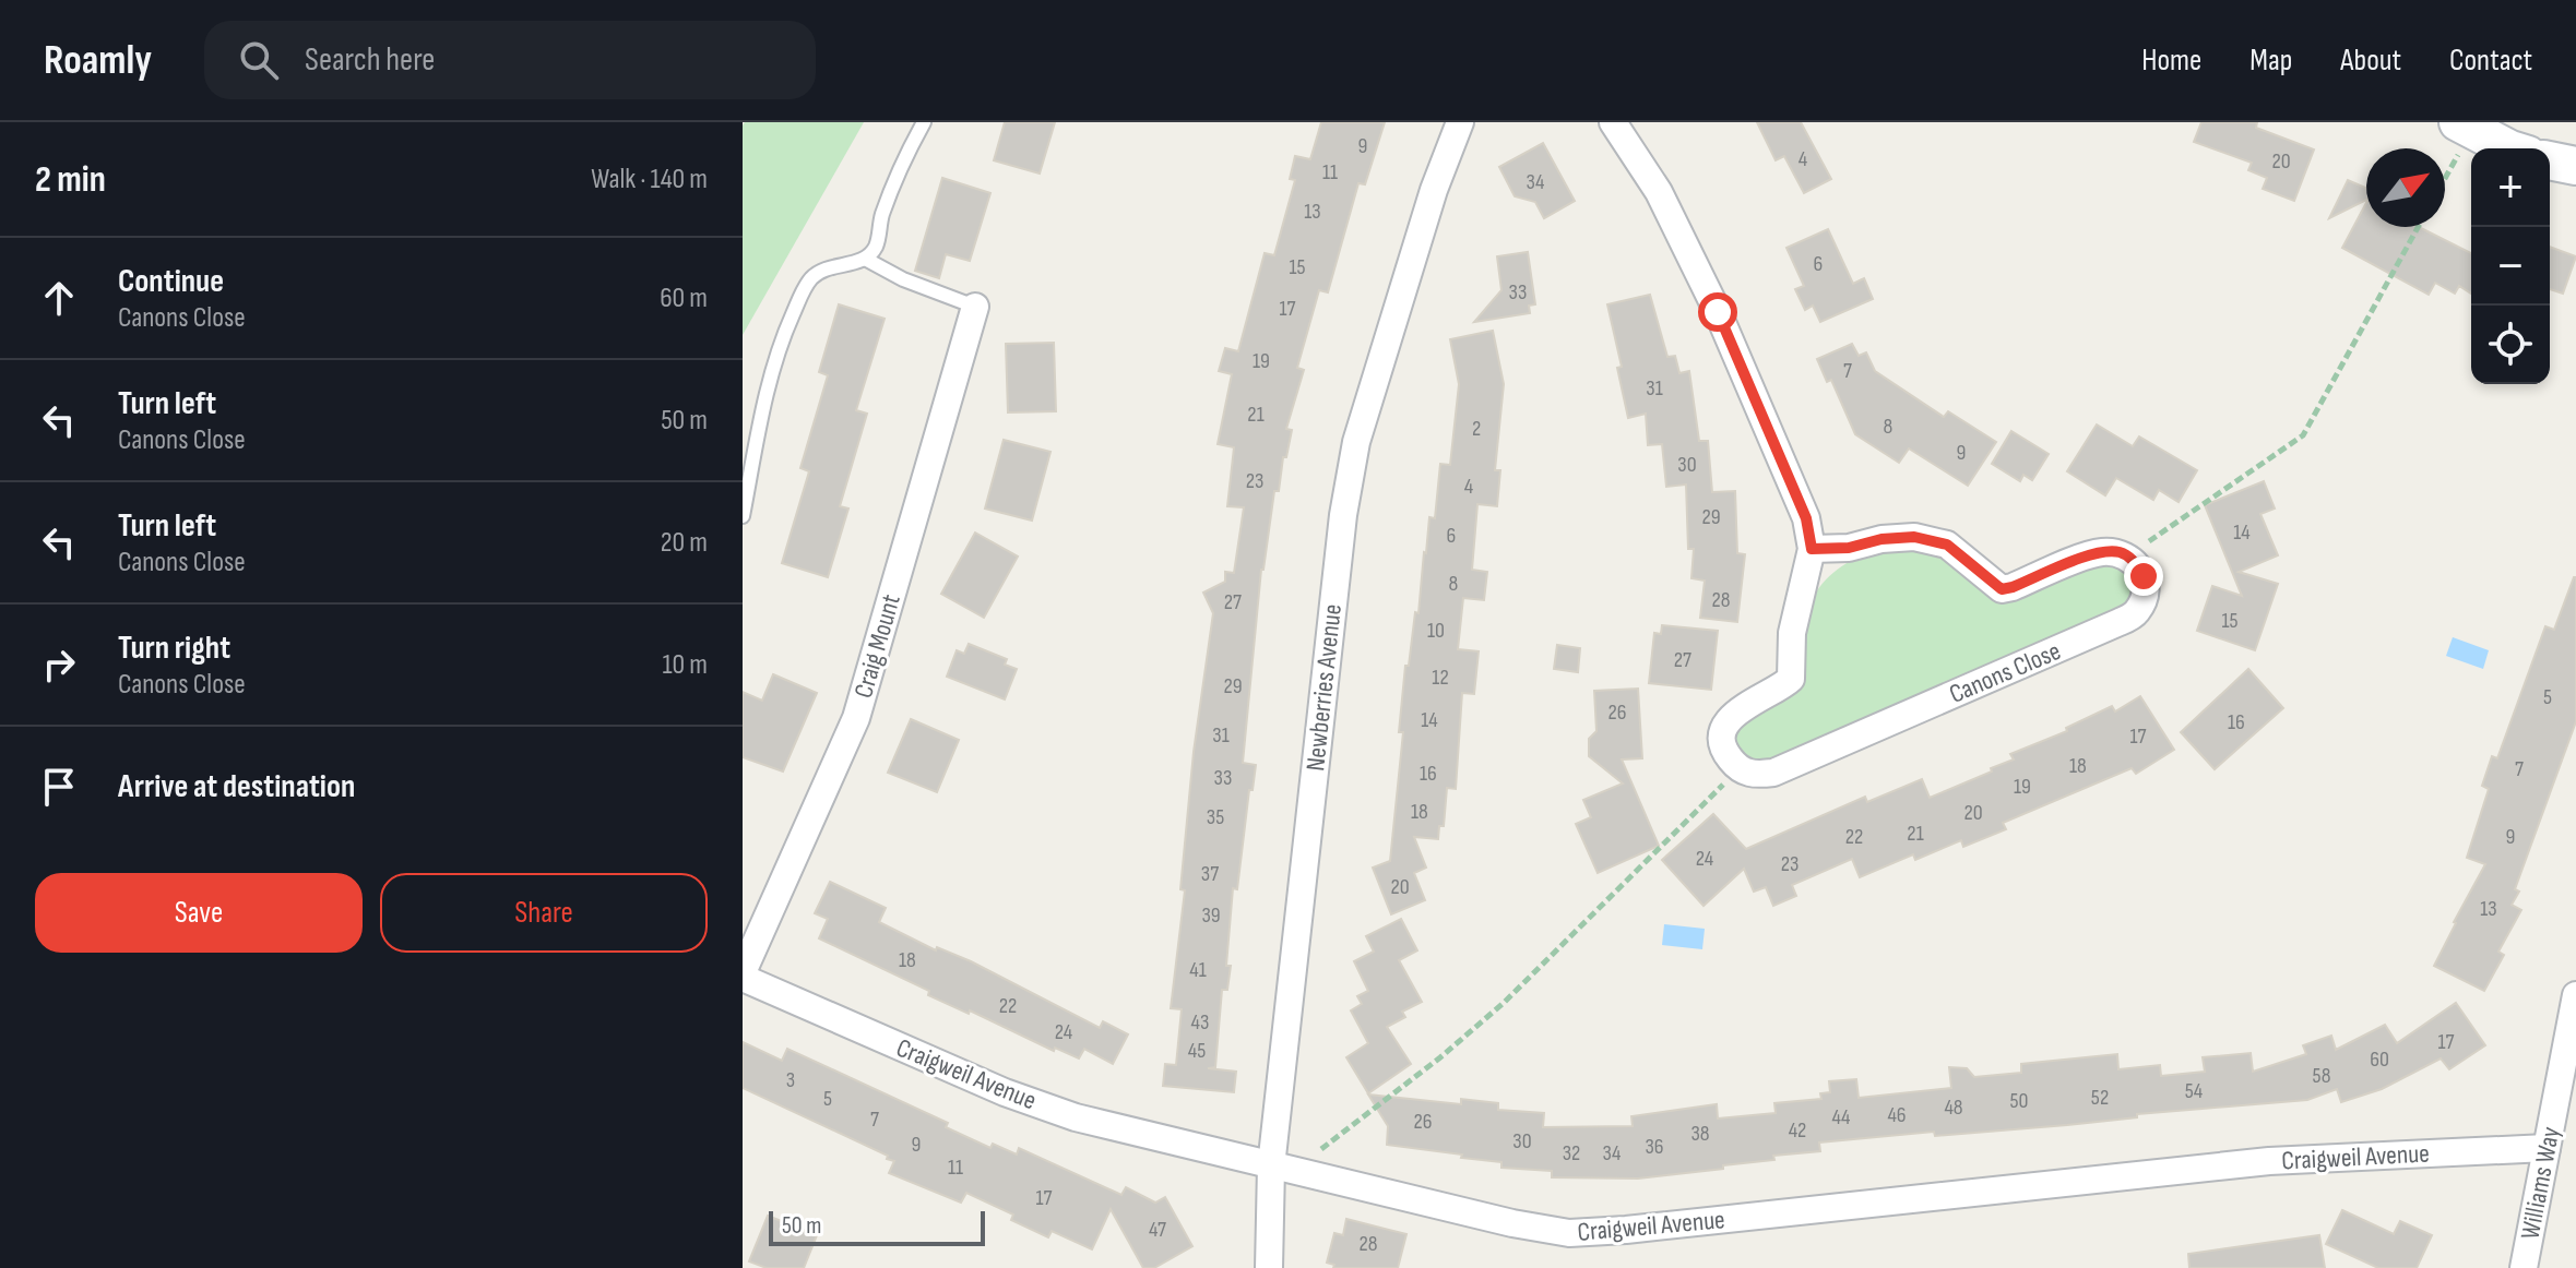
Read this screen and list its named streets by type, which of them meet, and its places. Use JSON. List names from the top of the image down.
{
  "streets": {
    "street": [
      "Craig Mount",
      "Canons Close",
      "Newberries Avenue",
      "Craigweil Avenue",
      "Williams Way"
    ]
  },
  "crossings": [
    ["Craig Mount", "Craigweil Avenue"],
    ["Newberries Avenue", "Craigweil Avenue"],
    ["Craigweil Avenue", "Williams Way"]
  ],
  "house_numbers": [
    "9",
    "4",
    "20",
    "11",
    "34",
    "13",
    "6",
    "15",
    "33",
    "17",
    "19",
    "7",
    "31",
    "21",
    "8",
    "2",
    "9",
    "30",
    "23",
    "4",
    "29",
    "14",
    "6",
    "8",
    "28",
    "27",
    "15",
    "10",
    "27",
    "12",
    "29",
    "5",
    "26",
    "14",
    "16",
    "31",
    "17",
    "18",
    "7",
    "16",
    "33",
    "19",
    "18",
    "20",
    "35",
    "21",
    "22",
    "9",
    "24",
    "23",
    "37",
    "20",
    "13",
    "39",
    "18",
    "41",
    "22",
    "43",
    "24",
    "17",
    "45",
    "60",
    "58",
    "3",
    "54",
    "52",
    "5",
    "50",
    "48",
    "46",
    "44",
    "7",
    "26",
    "42",
    "38",
    "30",
    "9",
    "36",
    "32",
    "34",
    "11",
    "17",
    "47",
    "28"
  ],
  "scale_bar": "50 m",
  "north": "top right",
  "page": {
    "header": "Roamly",
    "search": "Search here",
    "nav": [
      "Home",
      "Map",
      "About",
      "Contact"
    ],
    "heading": ["2 min", "Walk · 140 m"],
    "map_buttons": ["+", "−"],
    "list": [
      ["Continue", "Canons Close", "60 m"],
      ["Turn left", "Canons Close", "50 m"],
      ["Turn left", "Canons Close", "20 m"],
      ["Turn right", "Canons Close", "10 m"],
      "Arrive at destination"
    ],
    "buttons": ["Save", "Share"],
    "scale": "50 m"
  }
}
